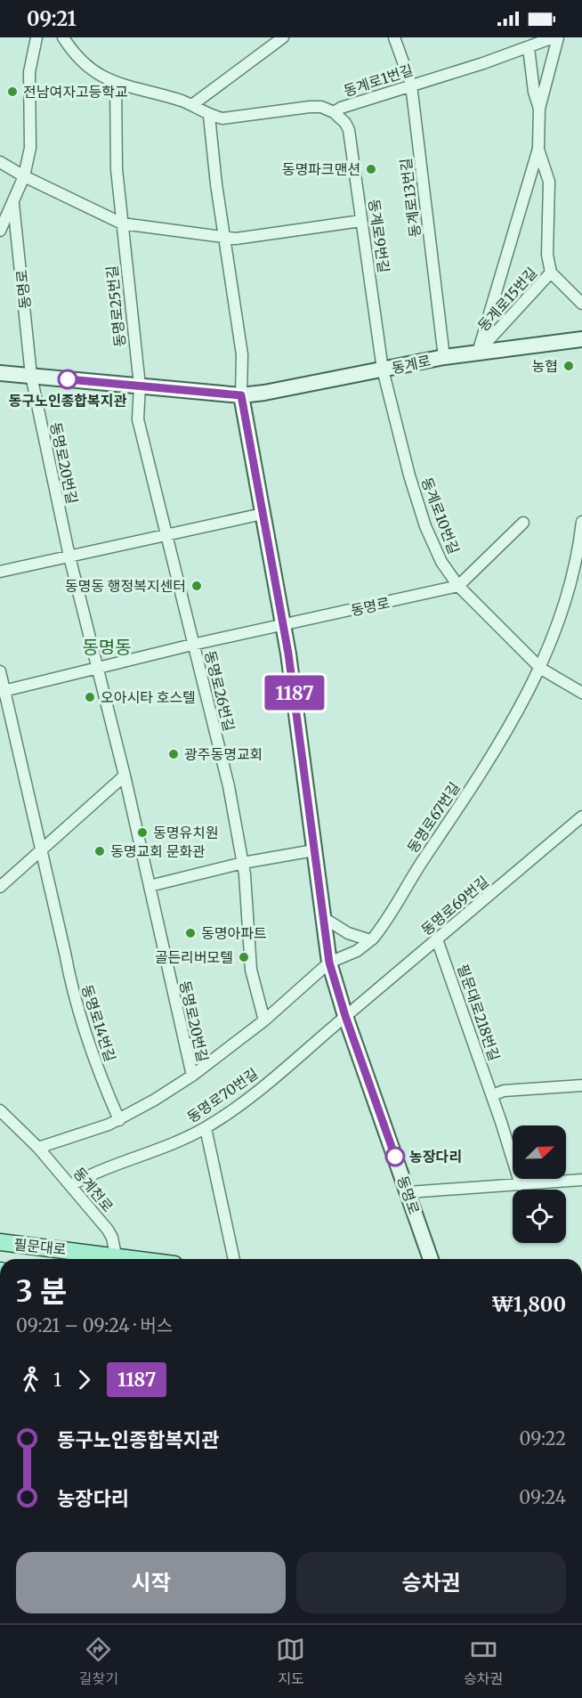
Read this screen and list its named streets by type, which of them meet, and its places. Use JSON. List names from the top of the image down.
{
  "streets": {
    "main road": ["필문대로"],
    "street": [
      "동계로1번길",
      "동계로13번길",
      "동계로9번길",
      "동명로",
      "동계로15번길",
      "동명로25번길",
      "동계로",
      "동명로20번길",
      "동계로10번길",
      "동명로26번길",
      "동명로67번길",
      "동명로69번길",
      "필문대로218번길",
      "동명로14번길",
      "동명로70번길",
      "동계천로"
    ]
  },
  "crossings": [
    ["동계로1번길", "동계로13번길"],
    ["동계로1번길", "동계로9번길"],
    ["동계로1번길", "동계로15번길"],
    ["동계로13번길", "동계로"],
    ["동계로9번길", "동계로"],
    ["동계로9번길", "동계로10번길"],
    ["동명로", "동계로"],
    ["동명로", "동명로20번길"],
    ["동명로", "동계로10번길"],
    ["동명로", "동명로26번길"],
    ["동명로", "동명로67번길"],
    ["동명로", "동명로69번길"],
    ["동명로", "동명로70번길"],
    ["동계로15번길", "동계로"],
    ["동명로25번길", "동명로26번길"],
    ["동계로", "동계로10번길"],
    ["동명로20번길", "동명로26번길"],
    ["동계로10번길", "동명로67번길"],
    ["동명로69번길", "필문대로218번길"],
    ["동명로69번길", "동명로70번길"],
    ["동명로70번길", "동계천로"]
  ],
  "districts": ["동명동"],
  "places": [
    "전남여자고등학교",
    "동명파크맨션",
    "농협",
    "동구노인종합복지관",
    "동명동 행정복지센터",
    "오아시타 호스텔",
    "광주동명교회",
    "동명유치원",
    "동명교회 문화관",
    "동명아파트",
    "골든리버모텔",
    "농장다리"
  ],
  "lines": ["bus line 1187"],
  "north": "top right",
  "page": {
    "status": "09:21",
    "on_map": "1187",
    "heading": ["3 분", "09:21 – 09:24 · 버스", "₩1,800"],
    "legs": ["1", "1187"],
    "list": [
      {
        "name": "동구노인종합복지관",
        "value": "09:22"
      },
      {
        "name": "농장다리",
        "value": "09:24"
      }
    ],
    "buttons": ["시작", "승차권"],
    "tabs": ["길찾기", "지도", "승차권"]
  }
}
